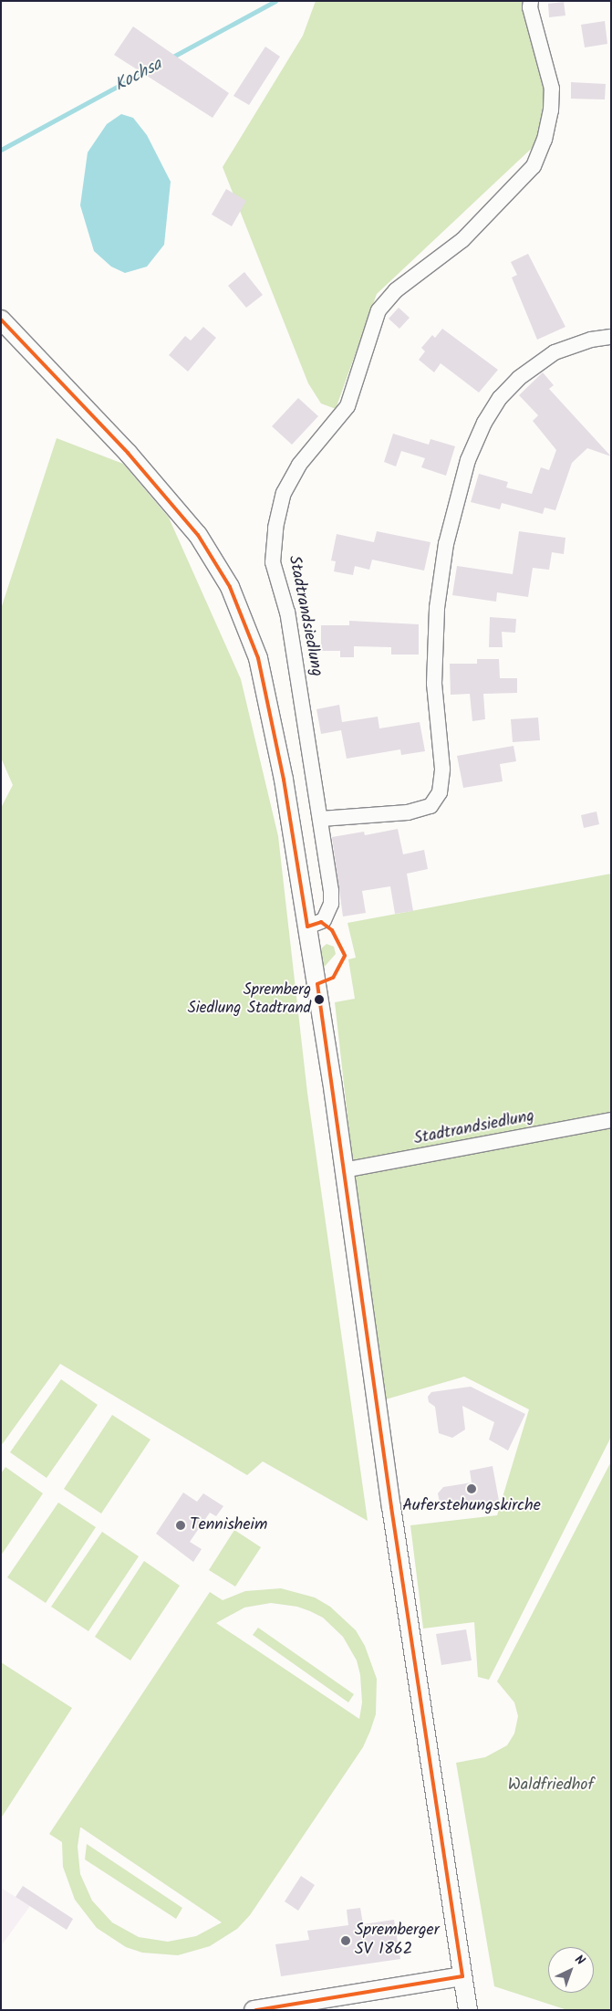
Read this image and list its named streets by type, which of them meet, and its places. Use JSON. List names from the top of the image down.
{
  "streets": {
    "street": ["Stadtrandsiedlung"]
  },
  "water": ["Kochsa"],
  "parks": ["Waldfriedhof"],
  "places": [
    "Spremberg Siedlung Stadtrand",
    "Auferstehungskirche",
    "Tennisheim",
    "Spremberger SV 1862"
  ],
  "north": "top right"
}
